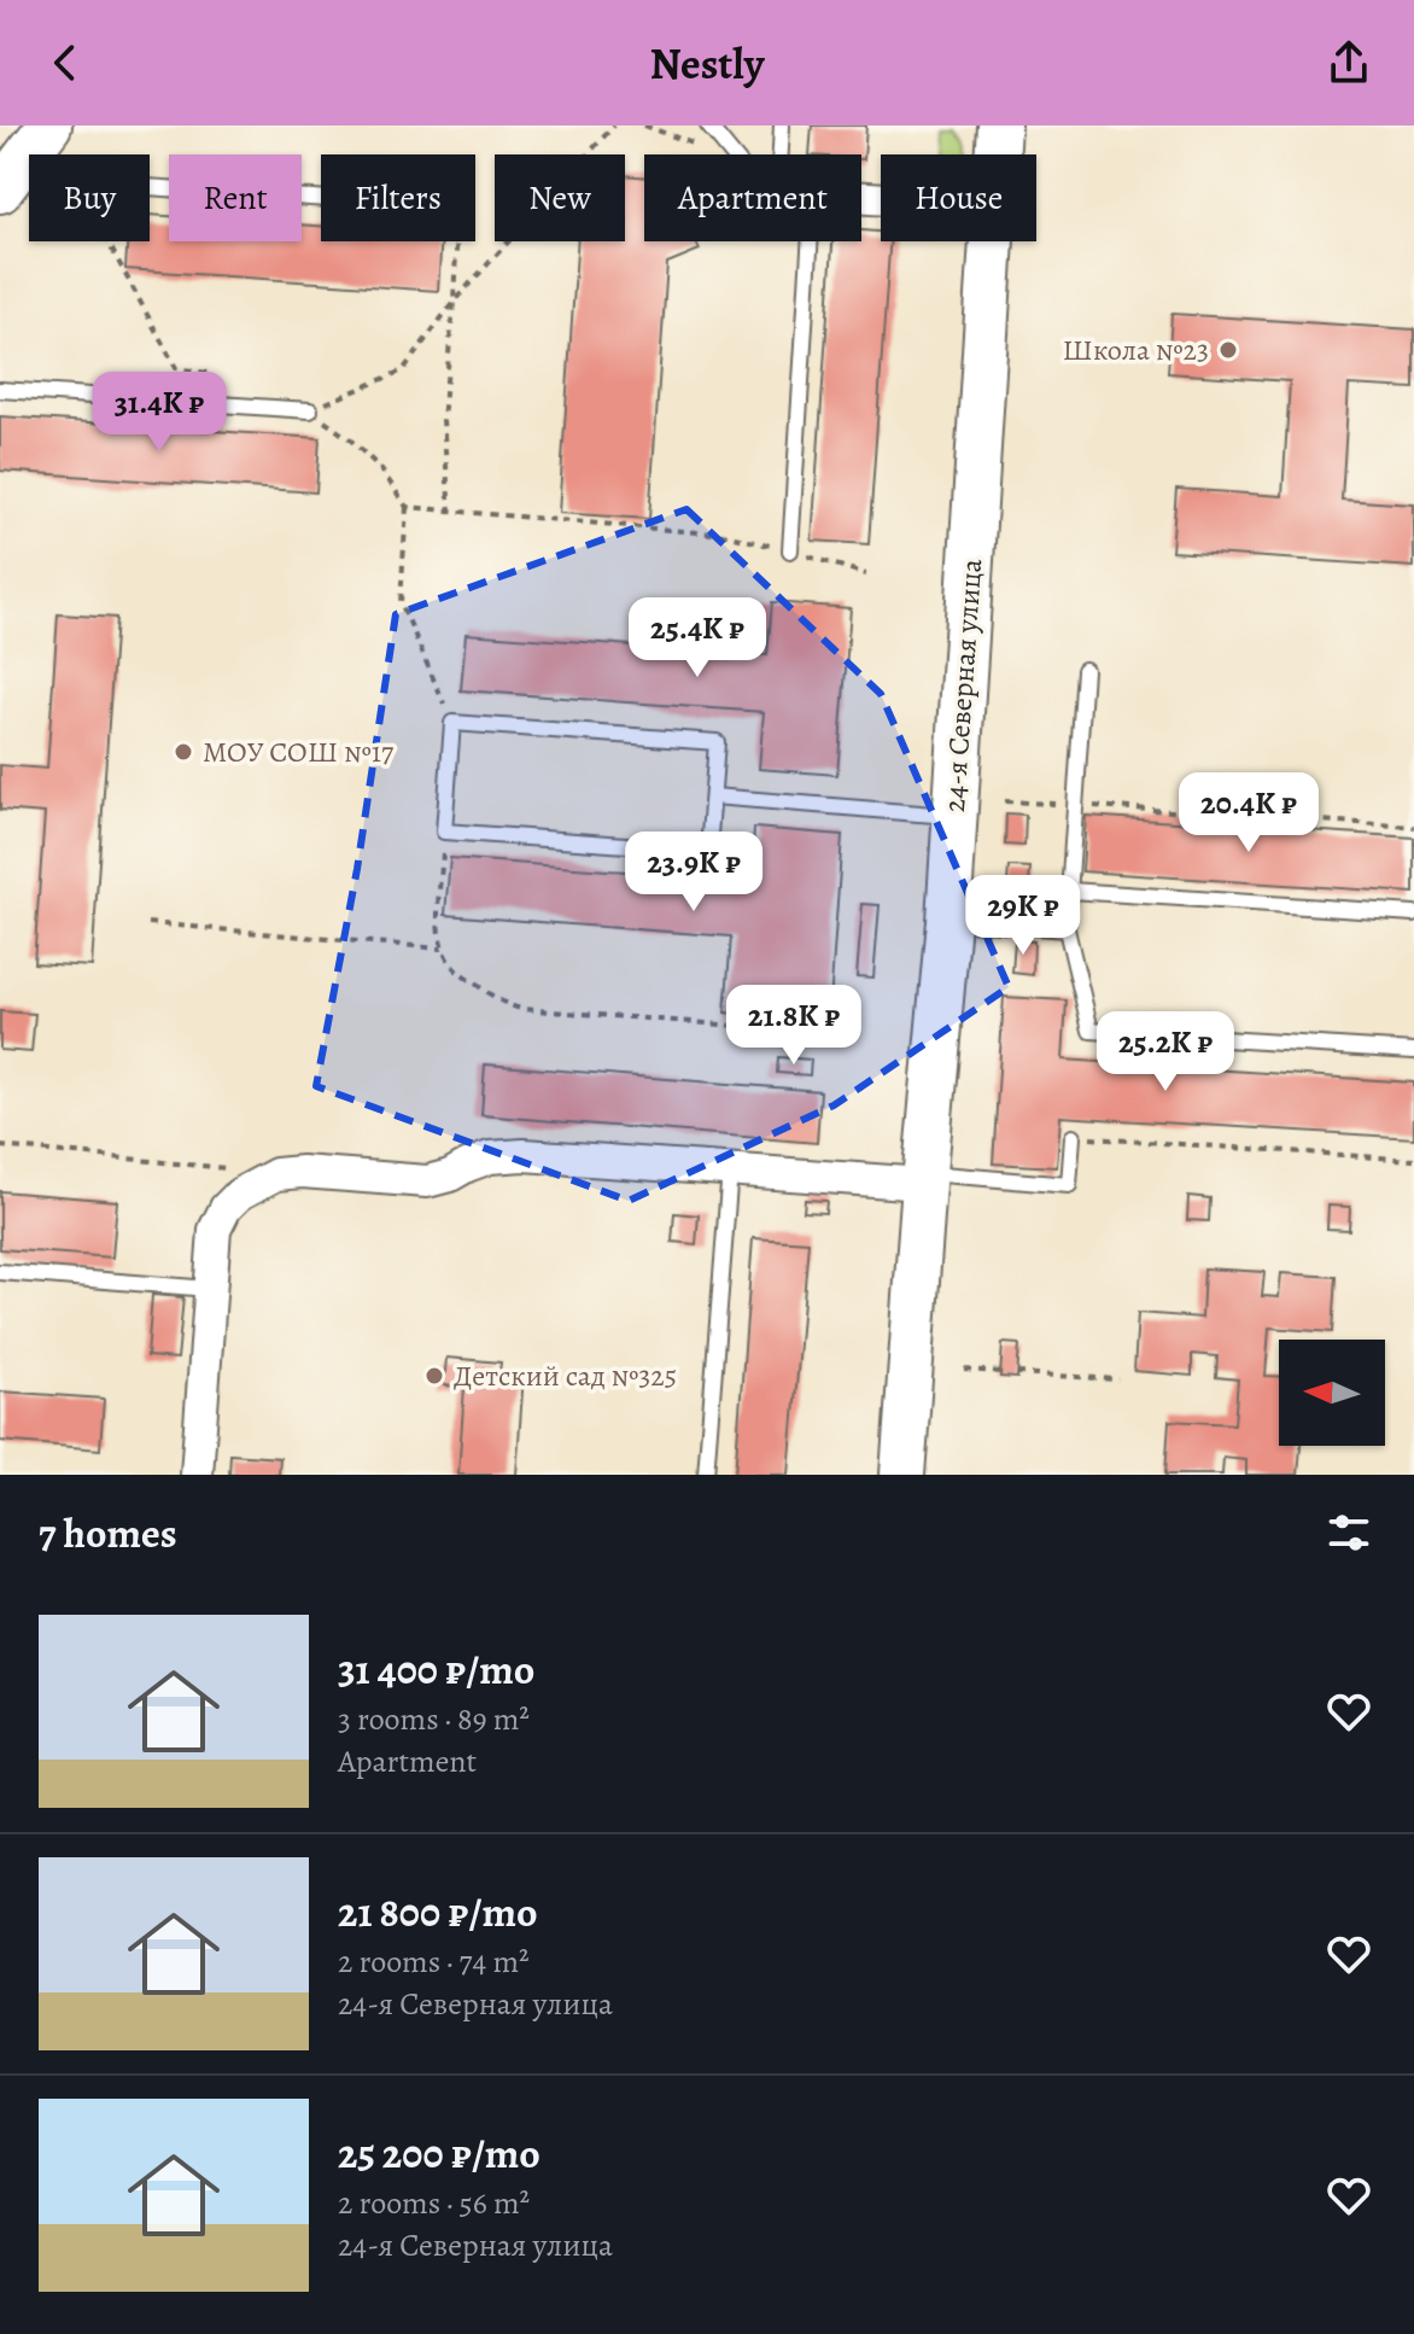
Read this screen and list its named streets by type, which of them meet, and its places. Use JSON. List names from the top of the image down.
{
  "streets": {
    "main road": ["24-я Северная улица"]
  },
  "places": ["Школа №23", "МОУ СОШ №17", "Детский сад №325"],
  "north": "left",
  "page": {
    "header": "Nestly",
    "chip": [
      "Buy",
      "Rent",
      "Filters",
      "New",
      "Apartment",
      "House"
    ],
    "price": [
      "31.4K ₽",
      "25.4K ₽",
      "20.4K ₽",
      "23.9K ₽",
      "29K ₽",
      "21.8K ₽",
      "25.2K ₽"
    ],
    "heading": "7 homes",
    "list": [
      {
        "name": "31 400 ₽/mo",
        "note": "3 rooms · 89 m² · Apartment"
      },
      {
        "name": "21 800 ₽/mo",
        "note": "2 rooms · 74 m² · 24-я Северная улица"
      },
      {
        "name": "25 200 ₽/mo",
        "note": "2 rooms · 56 m² · 24-я Северная улица"
      }
    ]
  }
}
